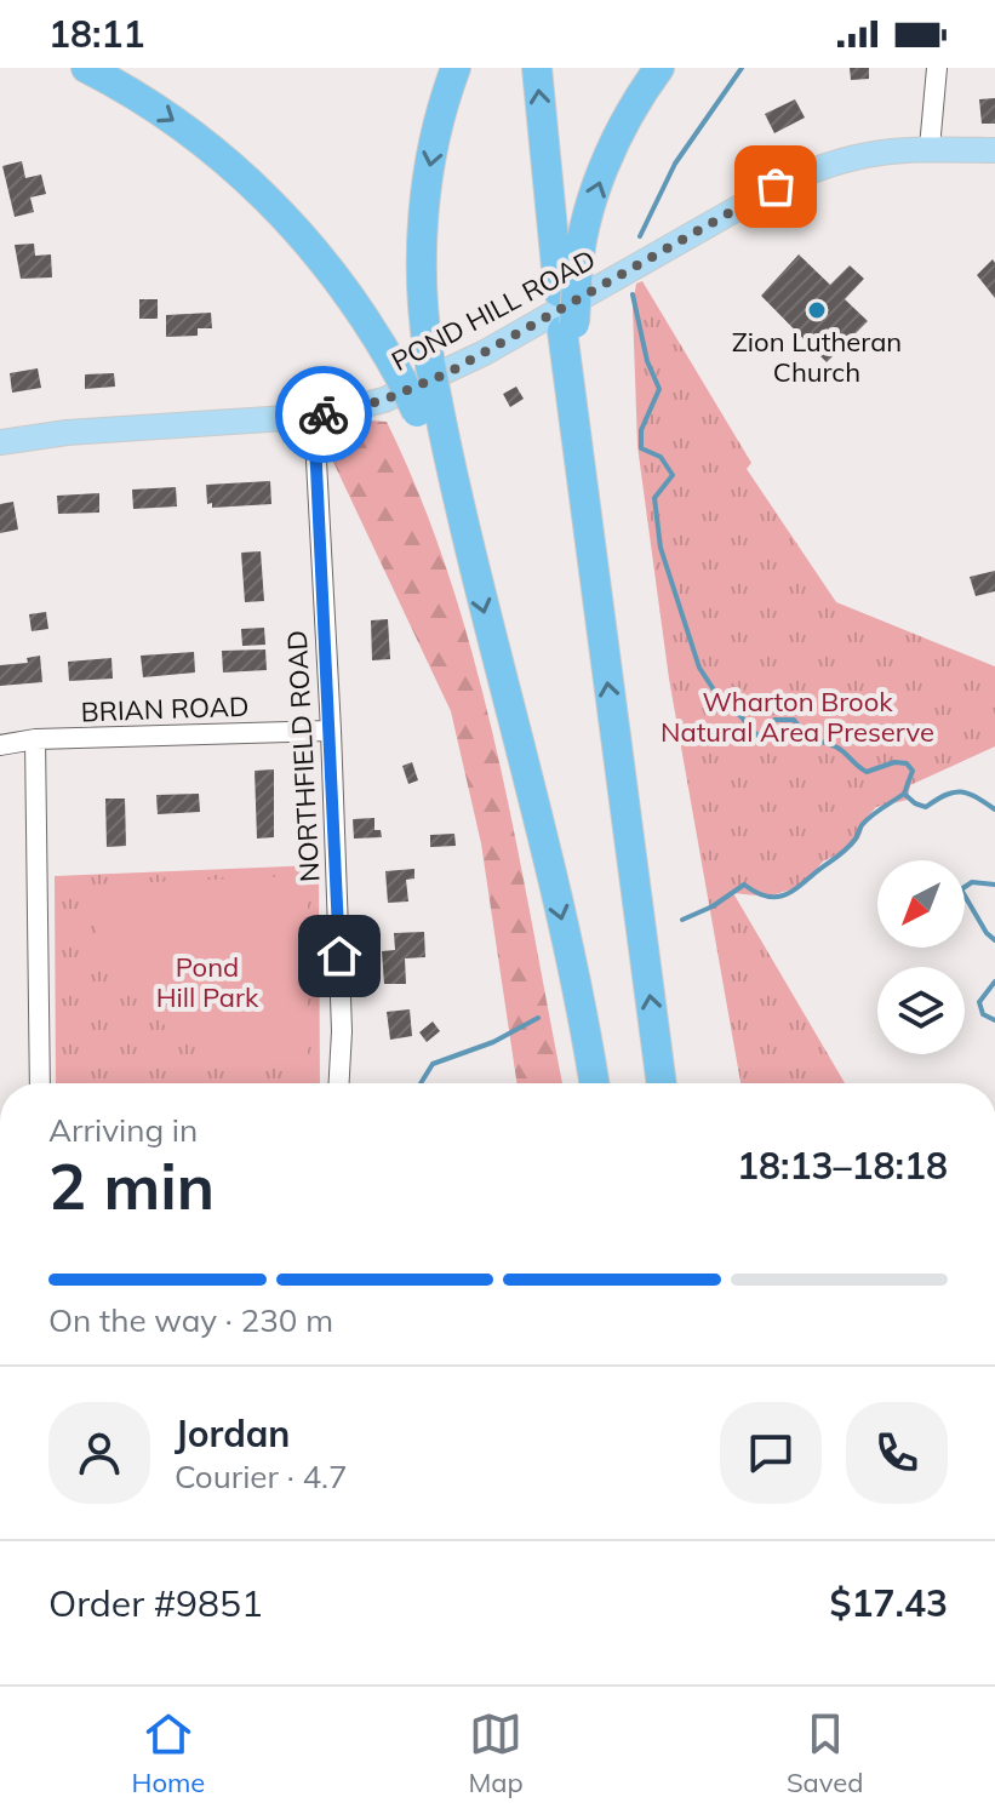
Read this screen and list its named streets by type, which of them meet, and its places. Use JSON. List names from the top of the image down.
{
  "streets": {
    "main road": ["POND HILL ROAD"],
    "street": ["BRIAN ROAD", "NORTHFIELD ROAD"]
  },
  "crossings": [
    ["POND HILL ROAD", "NORTHFIELD ROAD"],
    ["BRIAN ROAD", "NORTHFIELD ROAD"]
  ],
  "parks": ["Wharton Brook Natural Area Preserve", "Pond Hill Park"],
  "places": ["Zion Lutheran Church"],
  "north": "bottom left",
  "page": {
    "status": "18:11",
    "heading": ["2 min", "Arriving in", "18:13–18:18"],
    "panel": [
      "Jordan",
      "Courier · 4.7",
      "Order #9851",
      "$17.43"
    ],
    "bar": "On the way · 230 m",
    "tabs": ["Home", "Map", "Saved"]
  }
}
